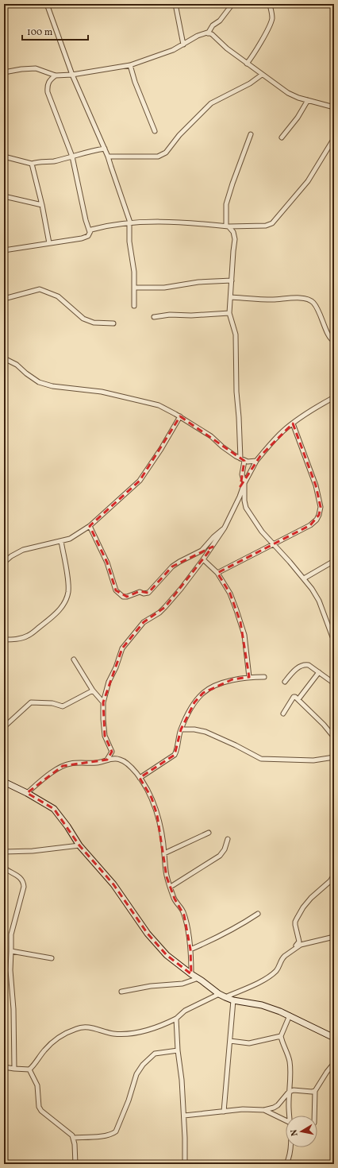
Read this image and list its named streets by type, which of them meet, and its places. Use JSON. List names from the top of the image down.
{
  "scale_bar": "100 m",
  "north": "left"
}
